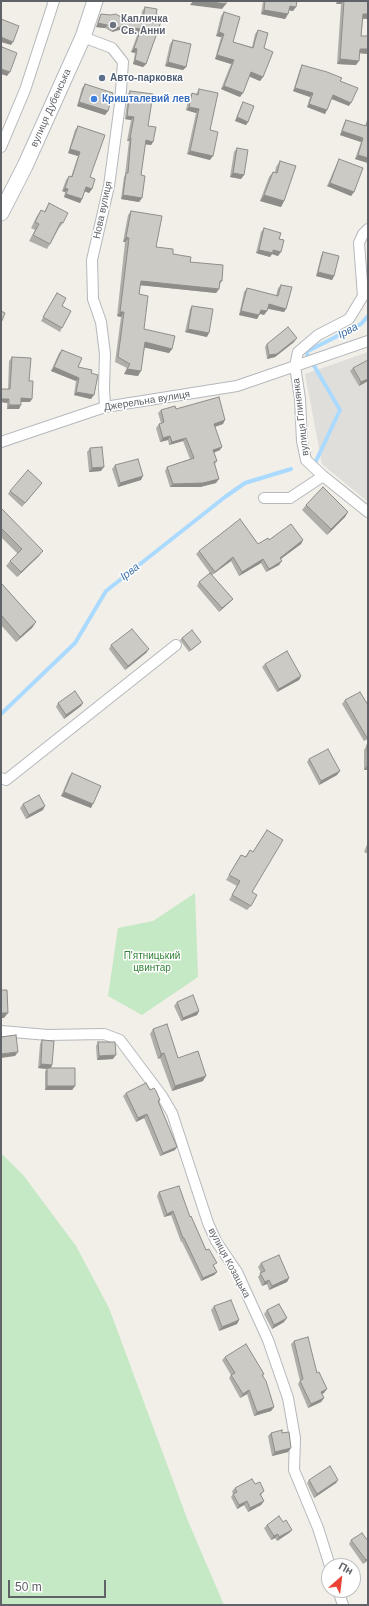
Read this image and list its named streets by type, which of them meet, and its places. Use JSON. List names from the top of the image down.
{
  "streets": {
    "main road": ["вулиця Дубенська"],
    "street": [
      "Нова вулиця",
      "Джерельна вулиця",
      "вулиця Глинянка",
      "вулиця Козацька"
    ]
  },
  "crossings": [
    ["вулиця Дубенська", "Нова вулиця"],
    ["Нова вулиця", "Джерельна вулиця"],
    ["Джерельна вулиця", "вулиця Глинянка"]
  ],
  "water": ["Ірва"],
  "parks": ["П'ятницький цвинтар"],
  "places": ["Капличка Св. Анни", "Авто-парковка", "Кришталевий лев"],
  "scale_bar": "50 m",
  "north": "top right"
}
